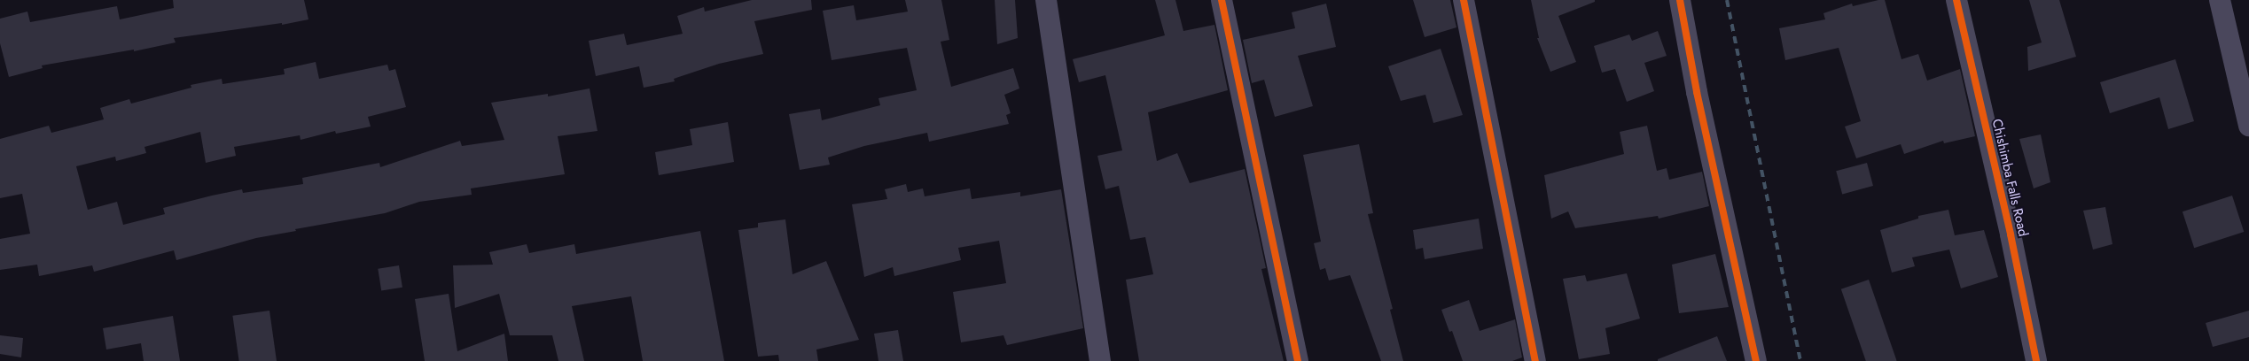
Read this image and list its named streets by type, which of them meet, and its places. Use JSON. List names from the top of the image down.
{
  "streets": {
    "street": ["Chishimba Falls Road"]
  }
}
